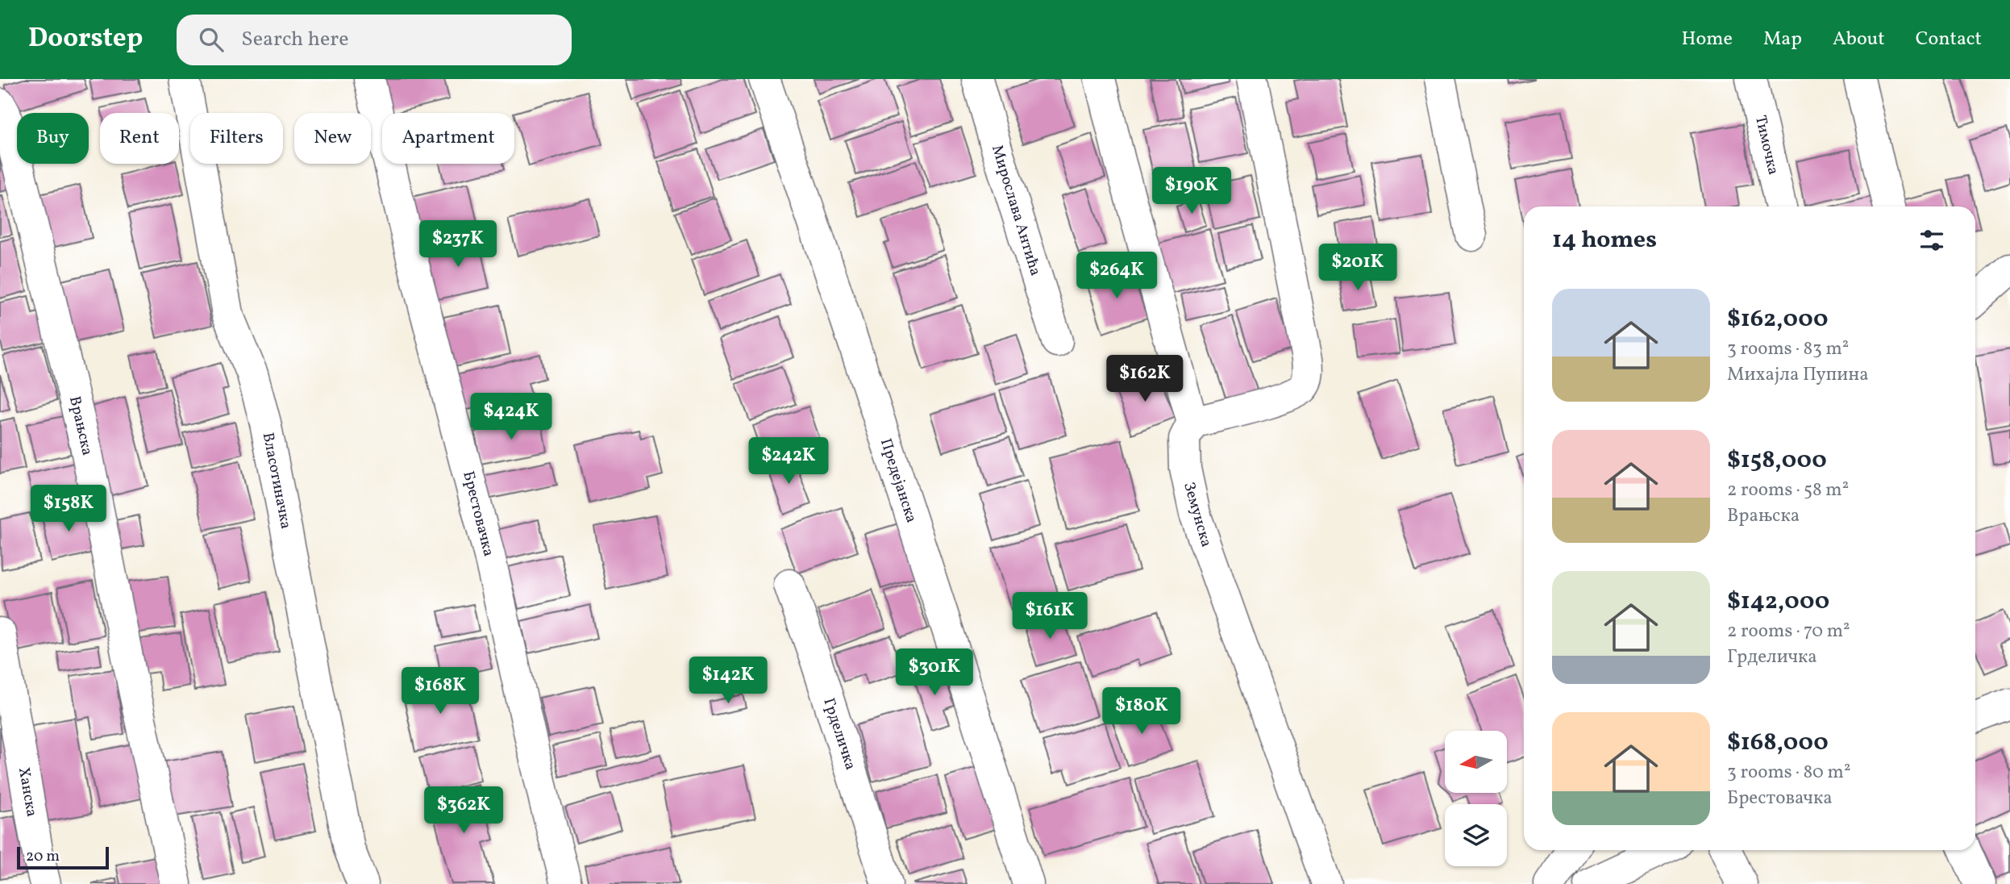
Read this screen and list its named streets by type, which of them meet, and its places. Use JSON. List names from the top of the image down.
{
  "streets": {
    "street": [
      "Тимочка",
      "Мирослава Антића",
      "Врањска",
      "Власотиначка",
      "Предејанска",
      "Брестовачка",
      "Земунска",
      "Грделичка",
      "Ханска"
    ]
  },
  "scale_bar": "20 m",
  "north": "left",
  "page": {
    "header": "Doorstep",
    "search": "Search here",
    "nav": [
      "Home",
      "Map",
      "About",
      "Contact"
    ],
    "chip": [
      "Buy",
      "Rent",
      "Filters",
      "New",
      "Apartment"
    ],
    "price": [
      "$190K",
      "$237K",
      "$201K",
      "$264K",
      "$162K",
      "$424K",
      "$242K",
      "$158K",
      "$161K",
      "$301K",
      "$142K",
      "$168K",
      "$180K",
      "$362K"
    ],
    "heading": "14 homes",
    "list": [
      {
        "name": "$162,000",
        "note": "3 rooms · 83 m² · Михајла Пупина"
      },
      {
        "name": "$158,000",
        "note": "2 rooms · 58 m² · Врањска"
      },
      {
        "name": "$142,000",
        "note": "2 rooms · 70 m² · Грделичка"
      },
      {
        "name": "$168,000",
        "note": "3 rooms · 80 m² · Брестовачка"
      }
    ],
    "scale": "20 m"
  }
}
